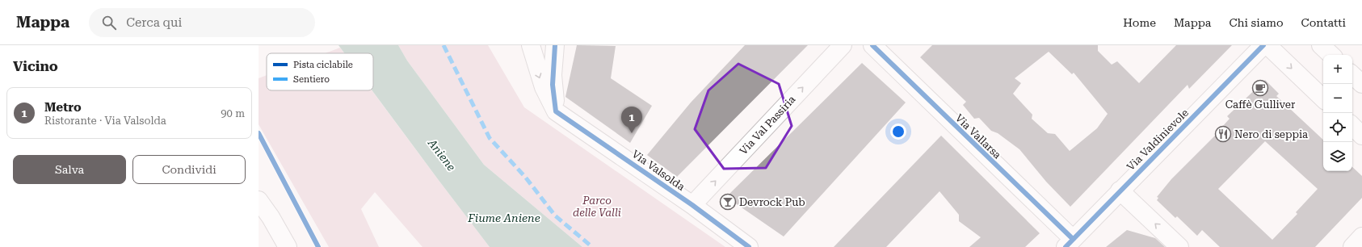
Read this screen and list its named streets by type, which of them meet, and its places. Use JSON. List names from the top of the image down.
{
  "streets": {
    "street": [
      "Via Val Passiria",
      "Via Vallarsa",
      "Via Valdinievole",
      "Via Valsolda"
    ]
  },
  "crossings": [
    ["Via Val Passiria", "Via Valsolda"],
    ["Via Vallarsa", "Via Valdinievole"]
  ],
  "one_way": ["Via Val Passiria"],
  "water": ["Aniene", "Fiume Aniene"],
  "parks": ["Parco delle Valli"],
  "places": {
    "cafe": ["Caffè Gulliver"],
    "restaurant": ["Nero di seppia"],
    "bar": ["Devrock Pub"]
  },
  "legend": ["Pista ciclabile", "Sentiero"],
  "page": {
    "header": "Mappa",
    "search": "Cerca qui",
    "nav": [
      "Home",
      "Mappa",
      "Chi siamo",
      "Contatti"
    ],
    "heading": "Vicino",
    "map_buttons": ["+", "−"],
    "list": [
      {
        "mark": "1",
        "name": "Metro",
        "note": "Ristorante · Via Valsolda",
        "value": "90 m"
      }
    ],
    "pins": "1",
    "buttons": ["Salva", "Condividi"]
  }
}
